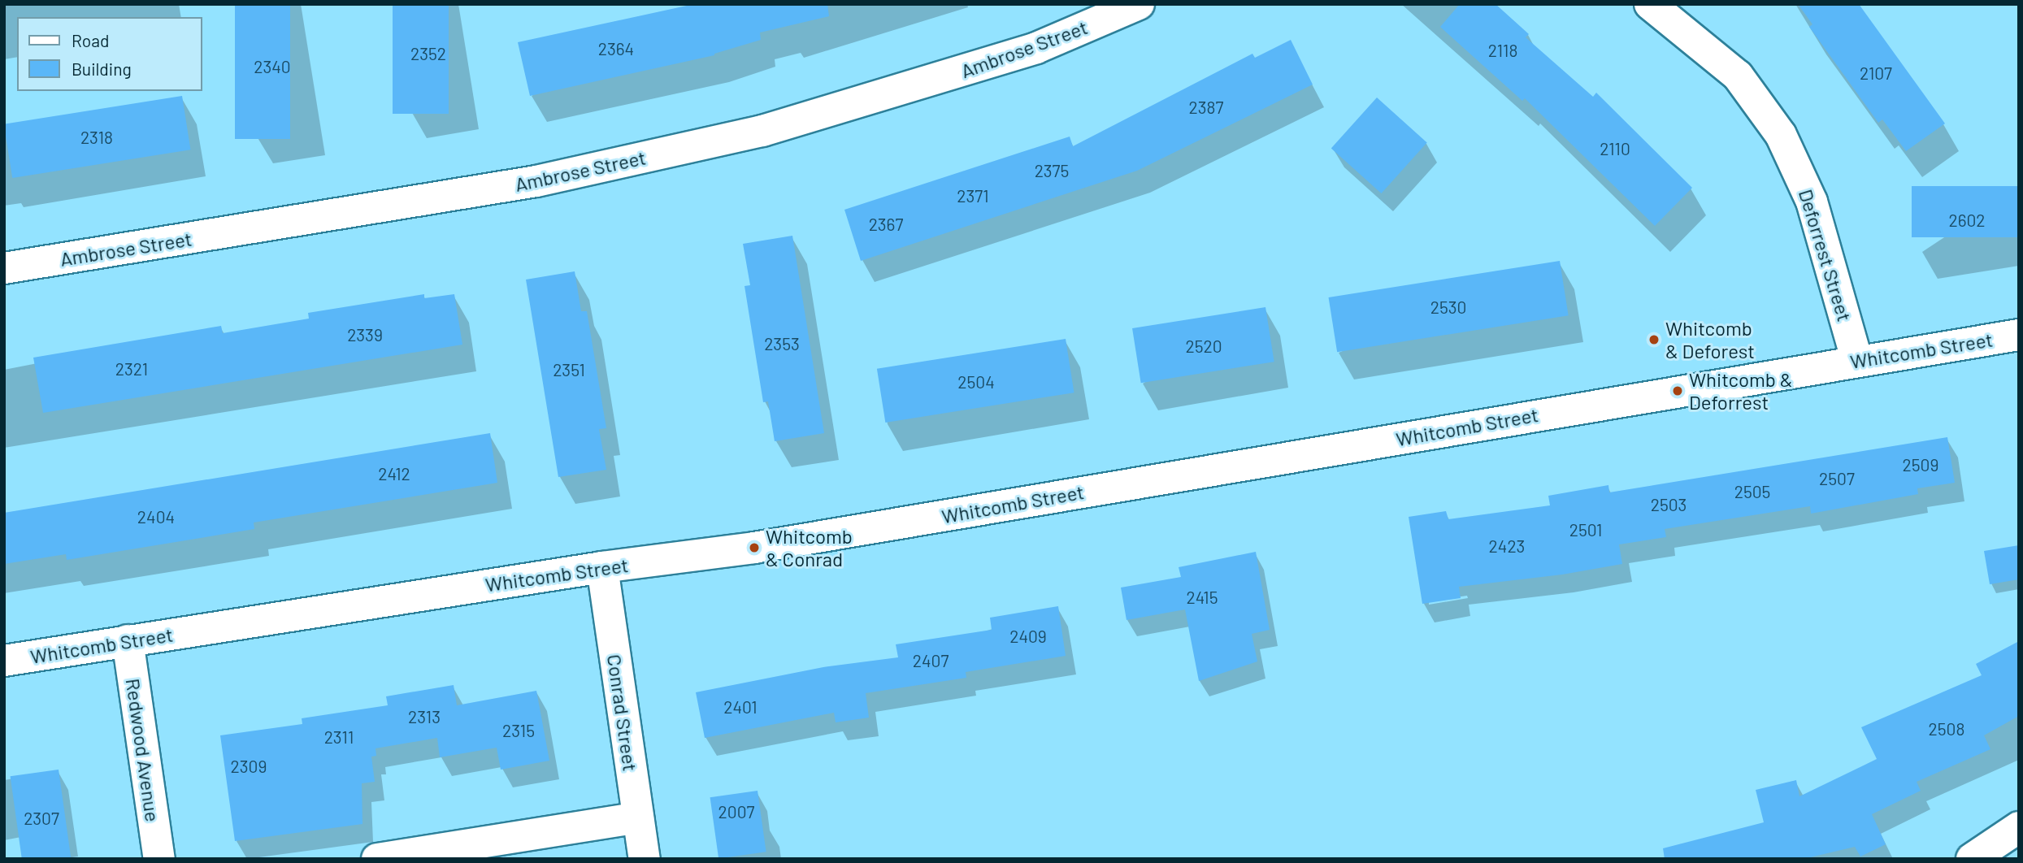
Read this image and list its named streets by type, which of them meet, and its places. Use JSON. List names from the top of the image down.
{
  "streets": {
    "street": [
      "Ambrose Street",
      "Deforrest Street",
      "Whitcomb Street",
      "Conrad Street",
      "Redwood Avenue"
    ]
  },
  "crossings": [
    ["Deforrest Street", "Whitcomb Street"],
    ["Whitcomb Street", "Conrad Street"],
    ["Whitcomb Street", "Redwood Avenue"]
  ],
  "places": ["Whitcomb & Deforest", "Whitcomb & Deforrest", "Whitcomb & Conrad"],
  "house_numbers": [
    "2364",
    "2118",
    "2352",
    "2340",
    "2107",
    "2387",
    "2318",
    "2110",
    "2375",
    "2371",
    "2602",
    "2367",
    "2530",
    "2339",
    "2353",
    "2520",
    "2321",
    "2351",
    "2504",
    "2509",
    "2412",
    "2507",
    "2505",
    "2503",
    "2404",
    "2501",
    "2423",
    "2415",
    "2409",
    "2407",
    "2401",
    "2313",
    "2508",
    "2315",
    "2311",
    "2309",
    "2007",
    "2307"
  ],
  "legend": ["Road", "Building"]
}
